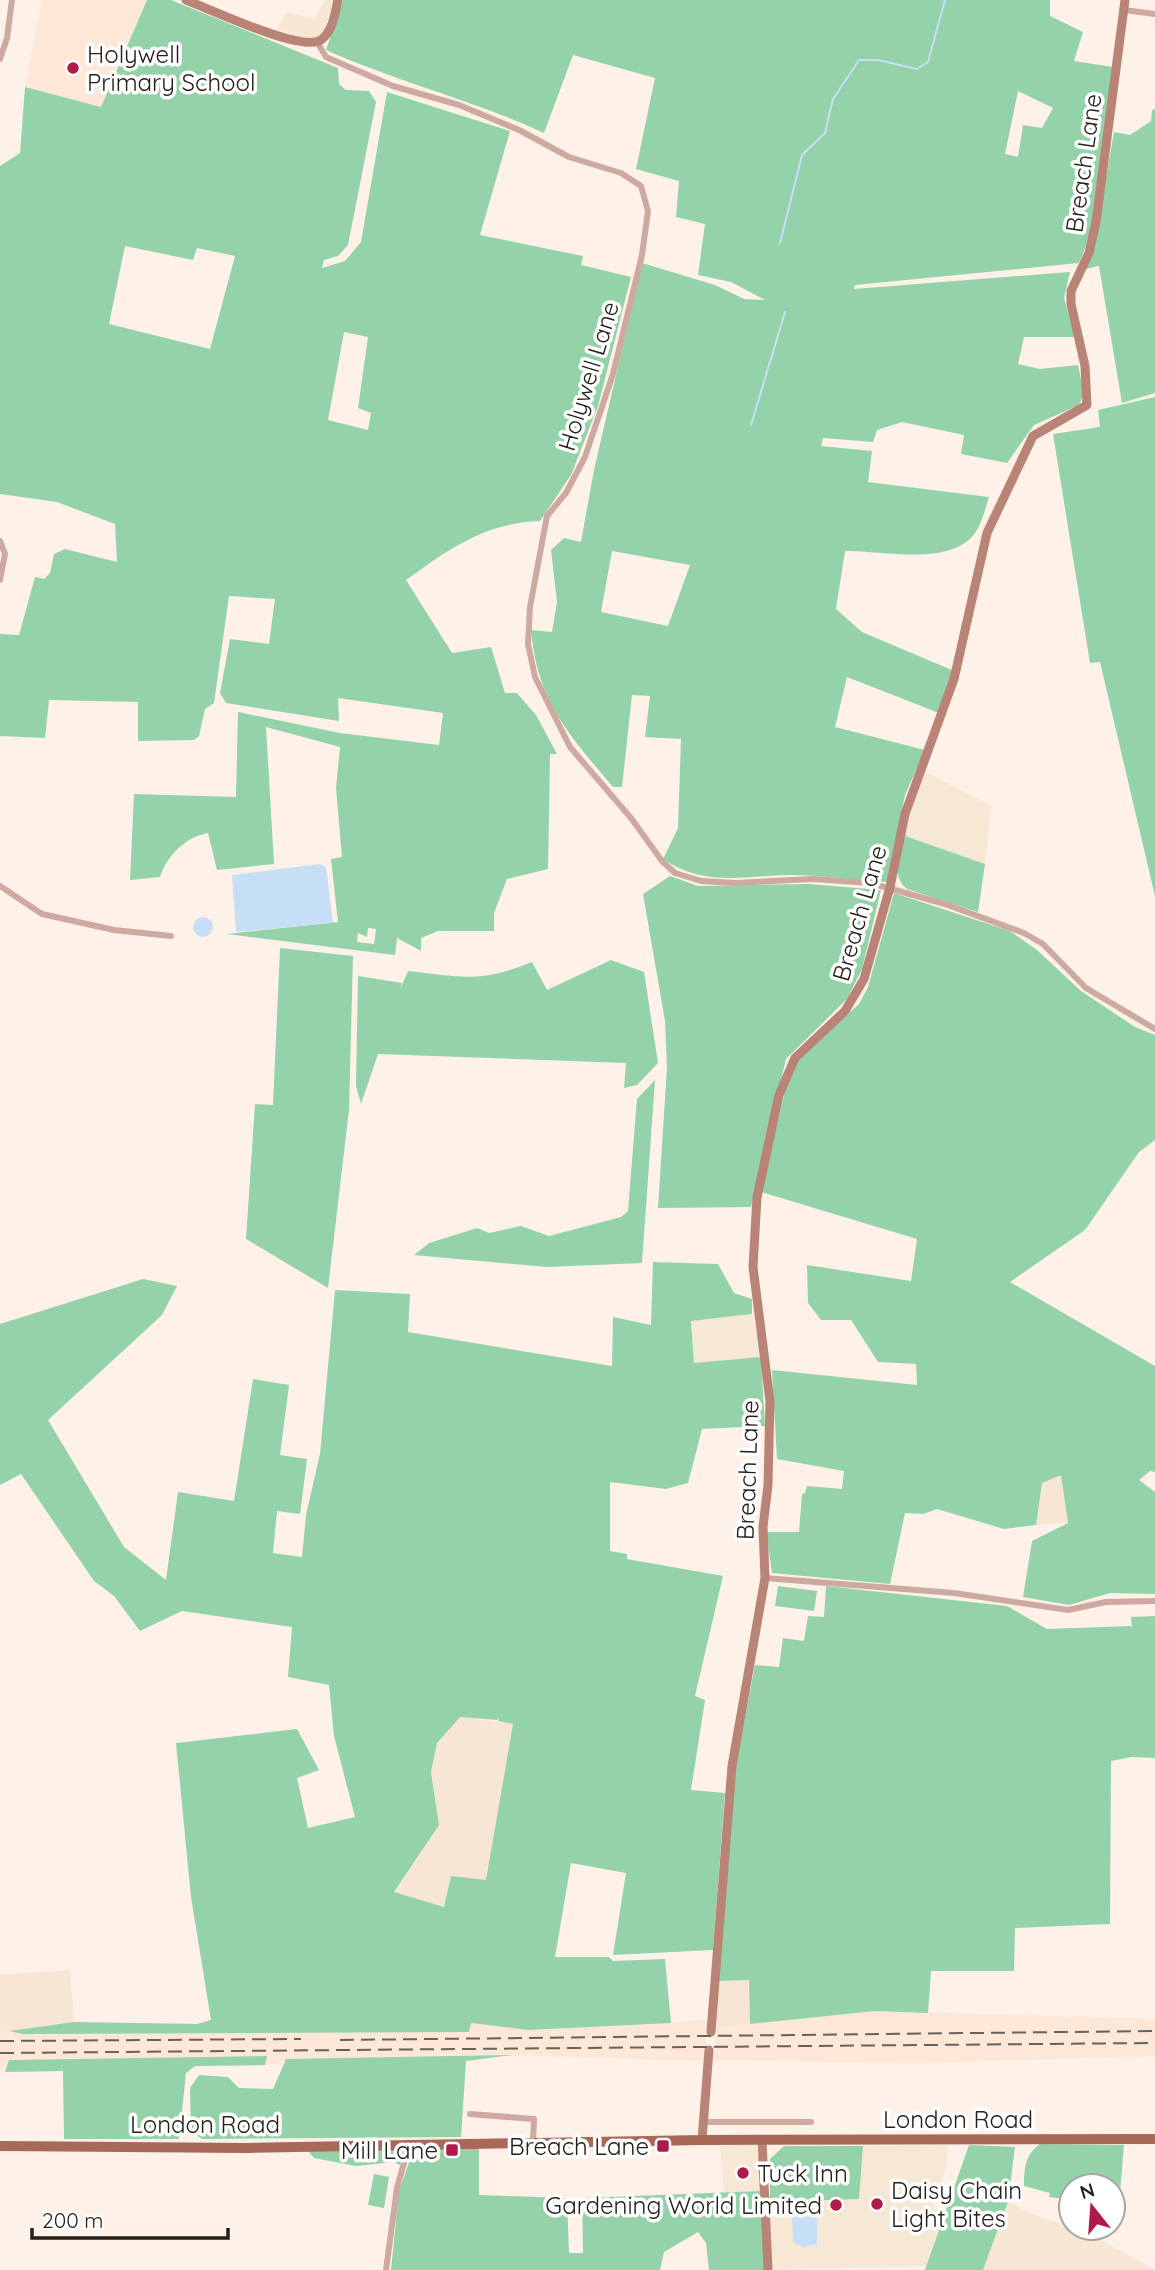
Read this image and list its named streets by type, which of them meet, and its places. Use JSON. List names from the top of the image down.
{
  "streets": {
    "main road": ["London Road"],
    "street": ["Breach Lane", "Holywell Lane"]
  },
  "crossings": [
    ["Breach Lane", "Holywell Lane"]
  ],
  "places": {
    "other": [
      "Holywell Primary School",
      "Tuck Inn",
      "Daisy Chain Light Bites",
      "Gardening World Limited"
    ],
    "transit": ["Breach Lane", "Mill Lane"]
  },
  "scale_bar": "200 m",
  "north": "top"
}
